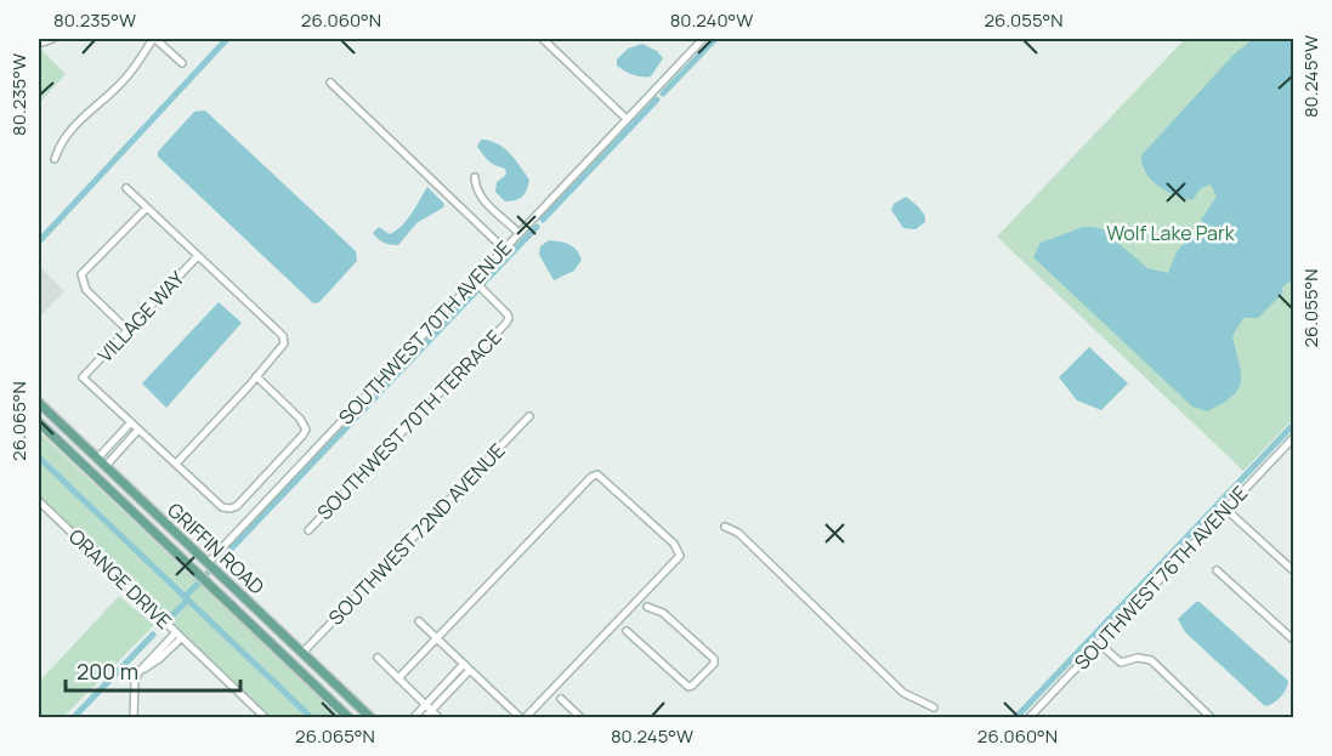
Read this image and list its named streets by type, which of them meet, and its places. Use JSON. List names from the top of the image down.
{
  "streets": {
    "main road": ["GRIFFIN ROAD"],
    "street": [
      "VILLAGE WAY",
      "SOUTHWEST 70TH AVENUE",
      "SOUTHWEST 70TH TERRACE",
      "SOUTHWEST 72ND AVENUE",
      "SOUTHWEST 76TH AVENUE",
      "ORANGE DRIVE"
    ]
  },
  "crossings": [
    ["SOUTHWEST 70TH AVENUE", "SOUTHWEST 70TH TERRACE"],
    ["SOUTHWEST 70TH AVENUE", "GRIFFIN ROAD"],
    ["SOUTHWEST 72ND AVENUE", "GRIFFIN ROAD"]
  ],
  "parks": ["Wolf Lake Park"],
  "scale_bar": "200 m",
  "coordinates": [
    "80.235°W",
    "26.060°N",
    "80.240°W",
    "26.055°N",
    "80.245°W",
    "26.065°N"
  ]
}
